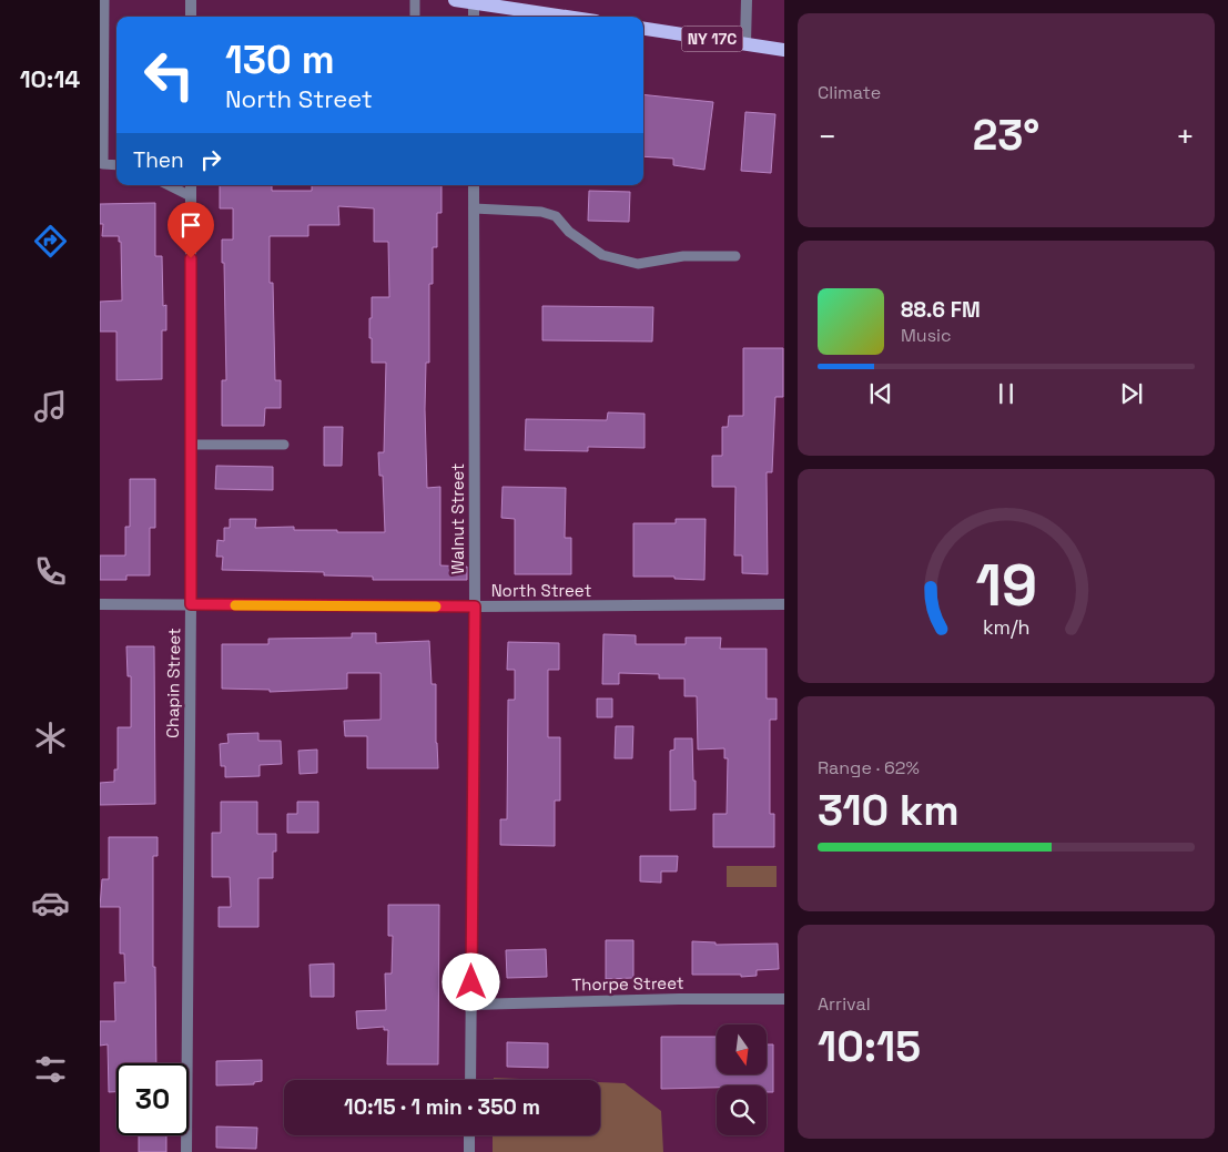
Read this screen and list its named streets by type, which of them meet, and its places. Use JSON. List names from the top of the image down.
{
  "streets": {
    "main road": ["NY 17C"],
    "street": [
      "Walnut Street",
      "North Street",
      "Chapin Street",
      "Thorpe Street"
    ]
  },
  "crossings": [
    ["Walnut Street", "North Street"],
    ["Walnut Street", "Thorpe Street"],
    ["North Street", "Chapin Street"]
  ],
  "north": "bottom",
  "page": {
    "tabs": "10:14",
    "tile": [
      "Climate",
      ["Range · 62%", "310 km"],
      ["Arrival", "10:15"]
    ],
    "turn": ["130 m", "North Street"],
    "heat": ["−", "23°", "+"],
    "then": "Then",
    "song": ["88.6 FM", "Music"],
    "limit": "30",
    "trip": "10:15 · 1 min · 350 m",
    "gauge": ["19", "km/h"]
  }
}
